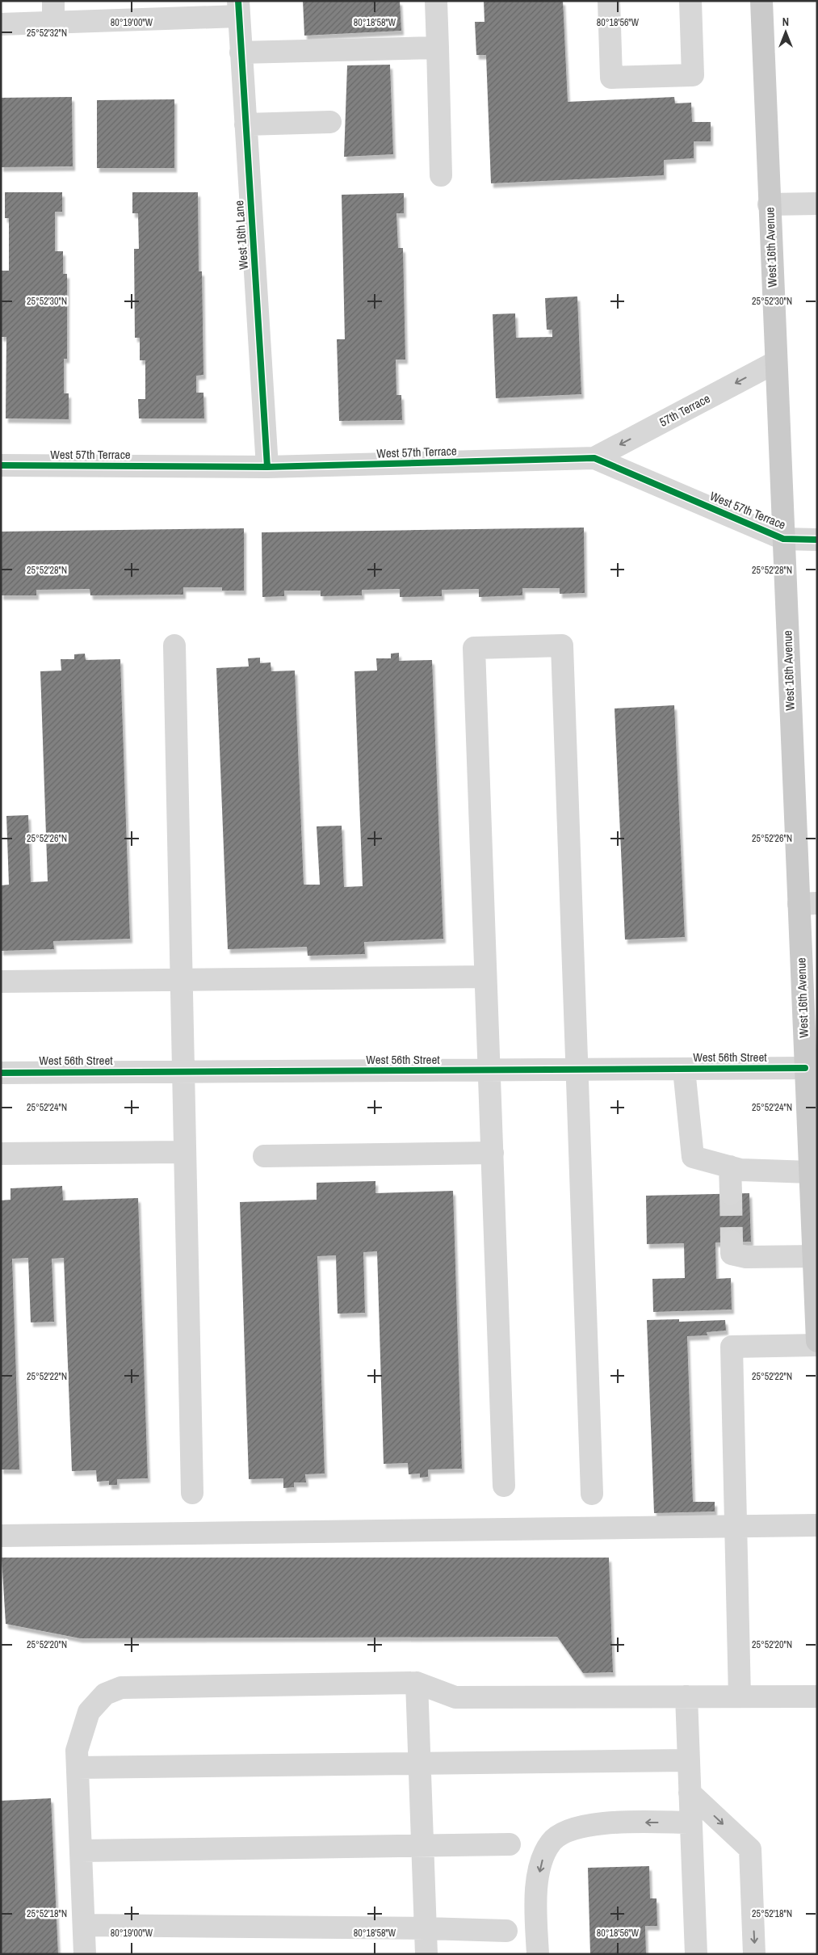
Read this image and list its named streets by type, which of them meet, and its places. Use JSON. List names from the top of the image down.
{
  "streets": {
    "main road": ["West 16th Avenue"],
    "street": [
      "West 16th Lane",
      "57th Terrace",
      "West 57th Terrace",
      "West 56th Street"
    ]
  },
  "crossings": [
    ["West 16th Lane", "West 57th Terrace"],
    ["West 16th Avenue", "57th Terrace"],
    ["West 16th Avenue", "West 57th Terrace"],
    ["West 16th Avenue", "West 56th Street"],
    ["57th Terrace", "West 57th Terrace"]
  ],
  "one_way": ["57th Terrace"],
  "north": "top",
  "coordinates": [
    "80°19'00\"W",
    "80°18'58\"W",
    "80°18'56\"W",
    "25°52'32\"N",
    "25°52'30\"N",
    "25°52'28\"N",
    "25°52'26\"N",
    "25°52'24\"N",
    "25°52'22\"N",
    "25°52'20\"N",
    "25°52'18\"N"
  ]
}
